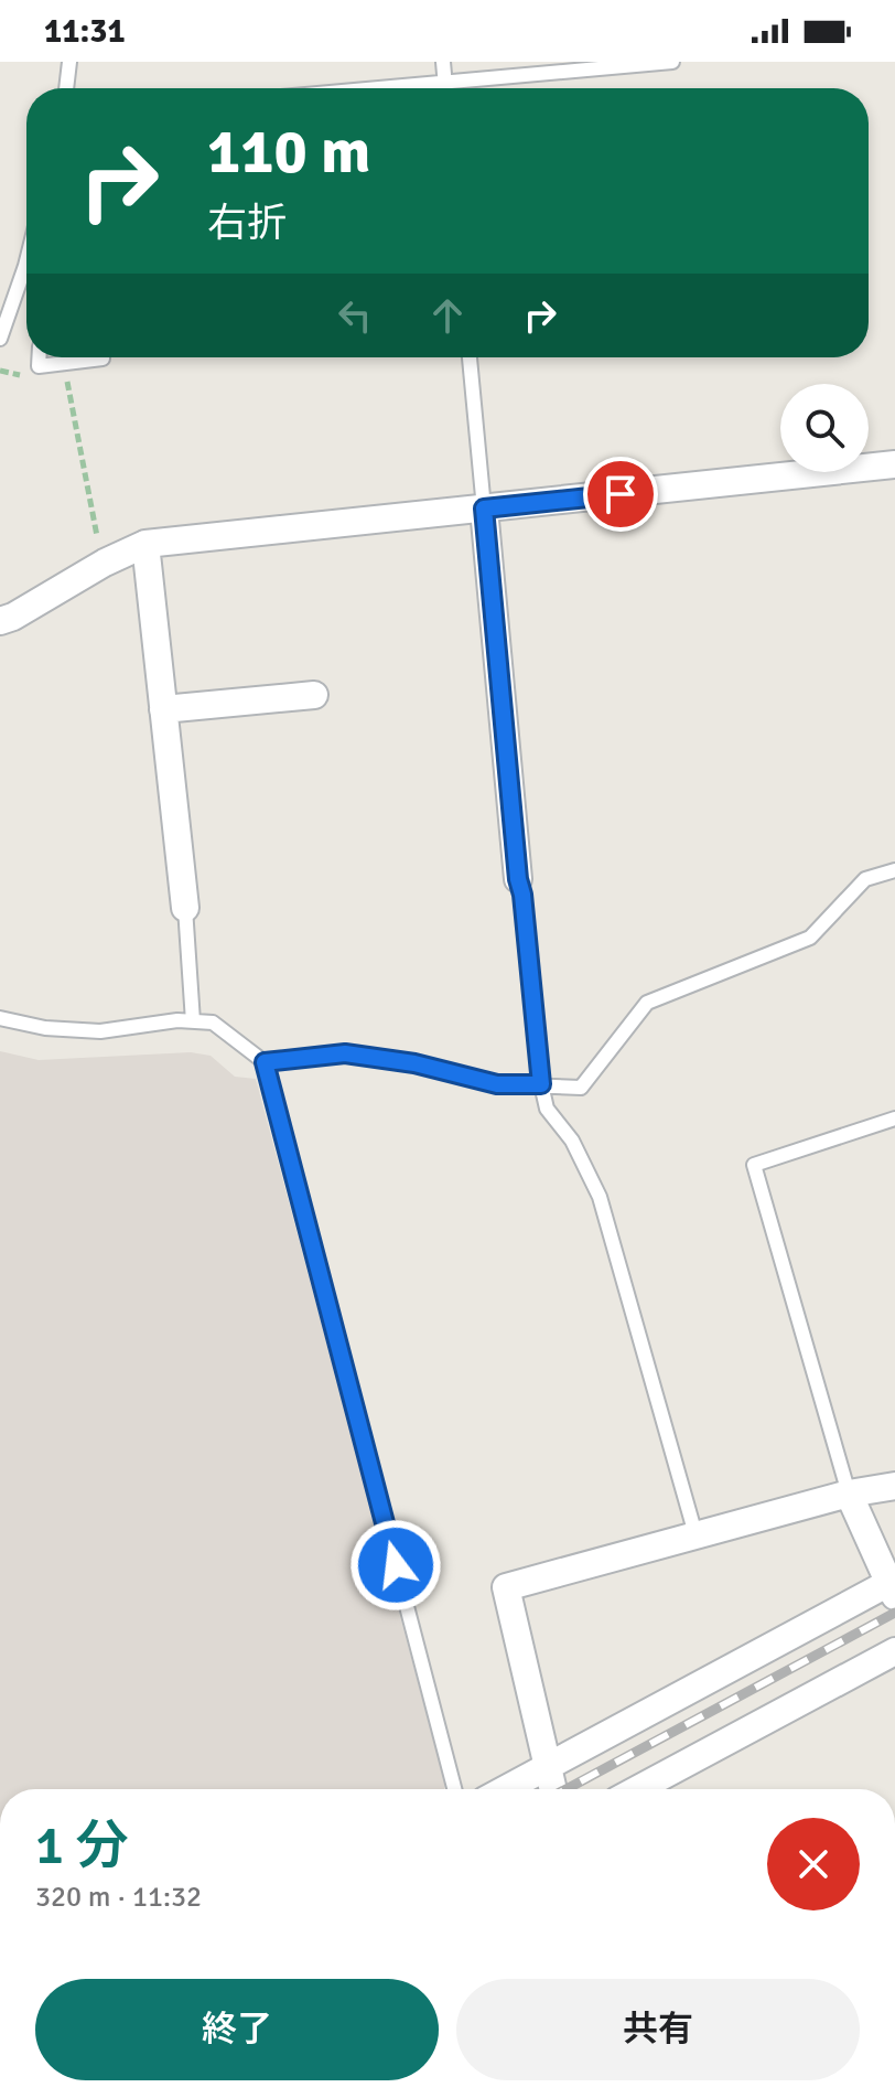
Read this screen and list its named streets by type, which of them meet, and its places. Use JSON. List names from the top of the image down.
{
  "page": {
    "status": "11:31",
    "turn": ["110 m", "右折"],
    "heading": ["1 分", "320 m · 11:32"],
    "buttons": ["終了", "共有"]
  }
}
